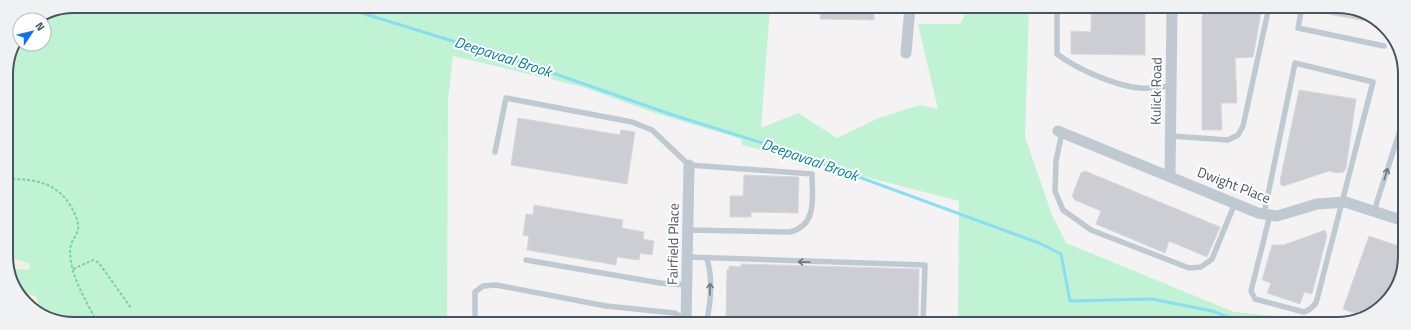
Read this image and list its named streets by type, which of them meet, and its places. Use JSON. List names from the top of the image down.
{
  "streets": {
    "street": ["Kulick Road", "Dwight Place", "Fairfield Place"]
  },
  "crossings": [
    ["Kulick Road", "Dwight Place"]
  ],
  "water": ["Deepavaal Brook"],
  "north": "top right"
}
